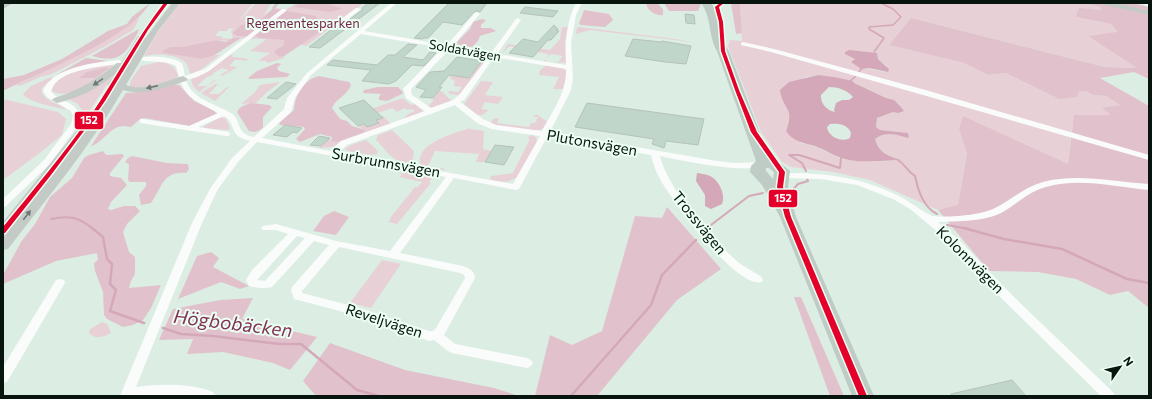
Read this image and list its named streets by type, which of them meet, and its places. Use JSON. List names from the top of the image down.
{
  "streets": {
    "street": [
      "Soldatvägen",
      "Plutonsvägen",
      "Surbrunnsvägen",
      "Trossvägen",
      "Kolonnvägen",
      "Reveljvägen"
    ]
  },
  "crossings": [
    ["Plutonsvägen", "Surbrunnsvägen"],
    ["Plutonsvägen", "Trossvägen"],
    ["Plutonsvägen", "Kolonnvägen"]
  ],
  "water": ["Högbobäcken"],
  "parks": ["Regementesparken"],
  "lines": ["transit line 152"],
  "north": "top right"
}
